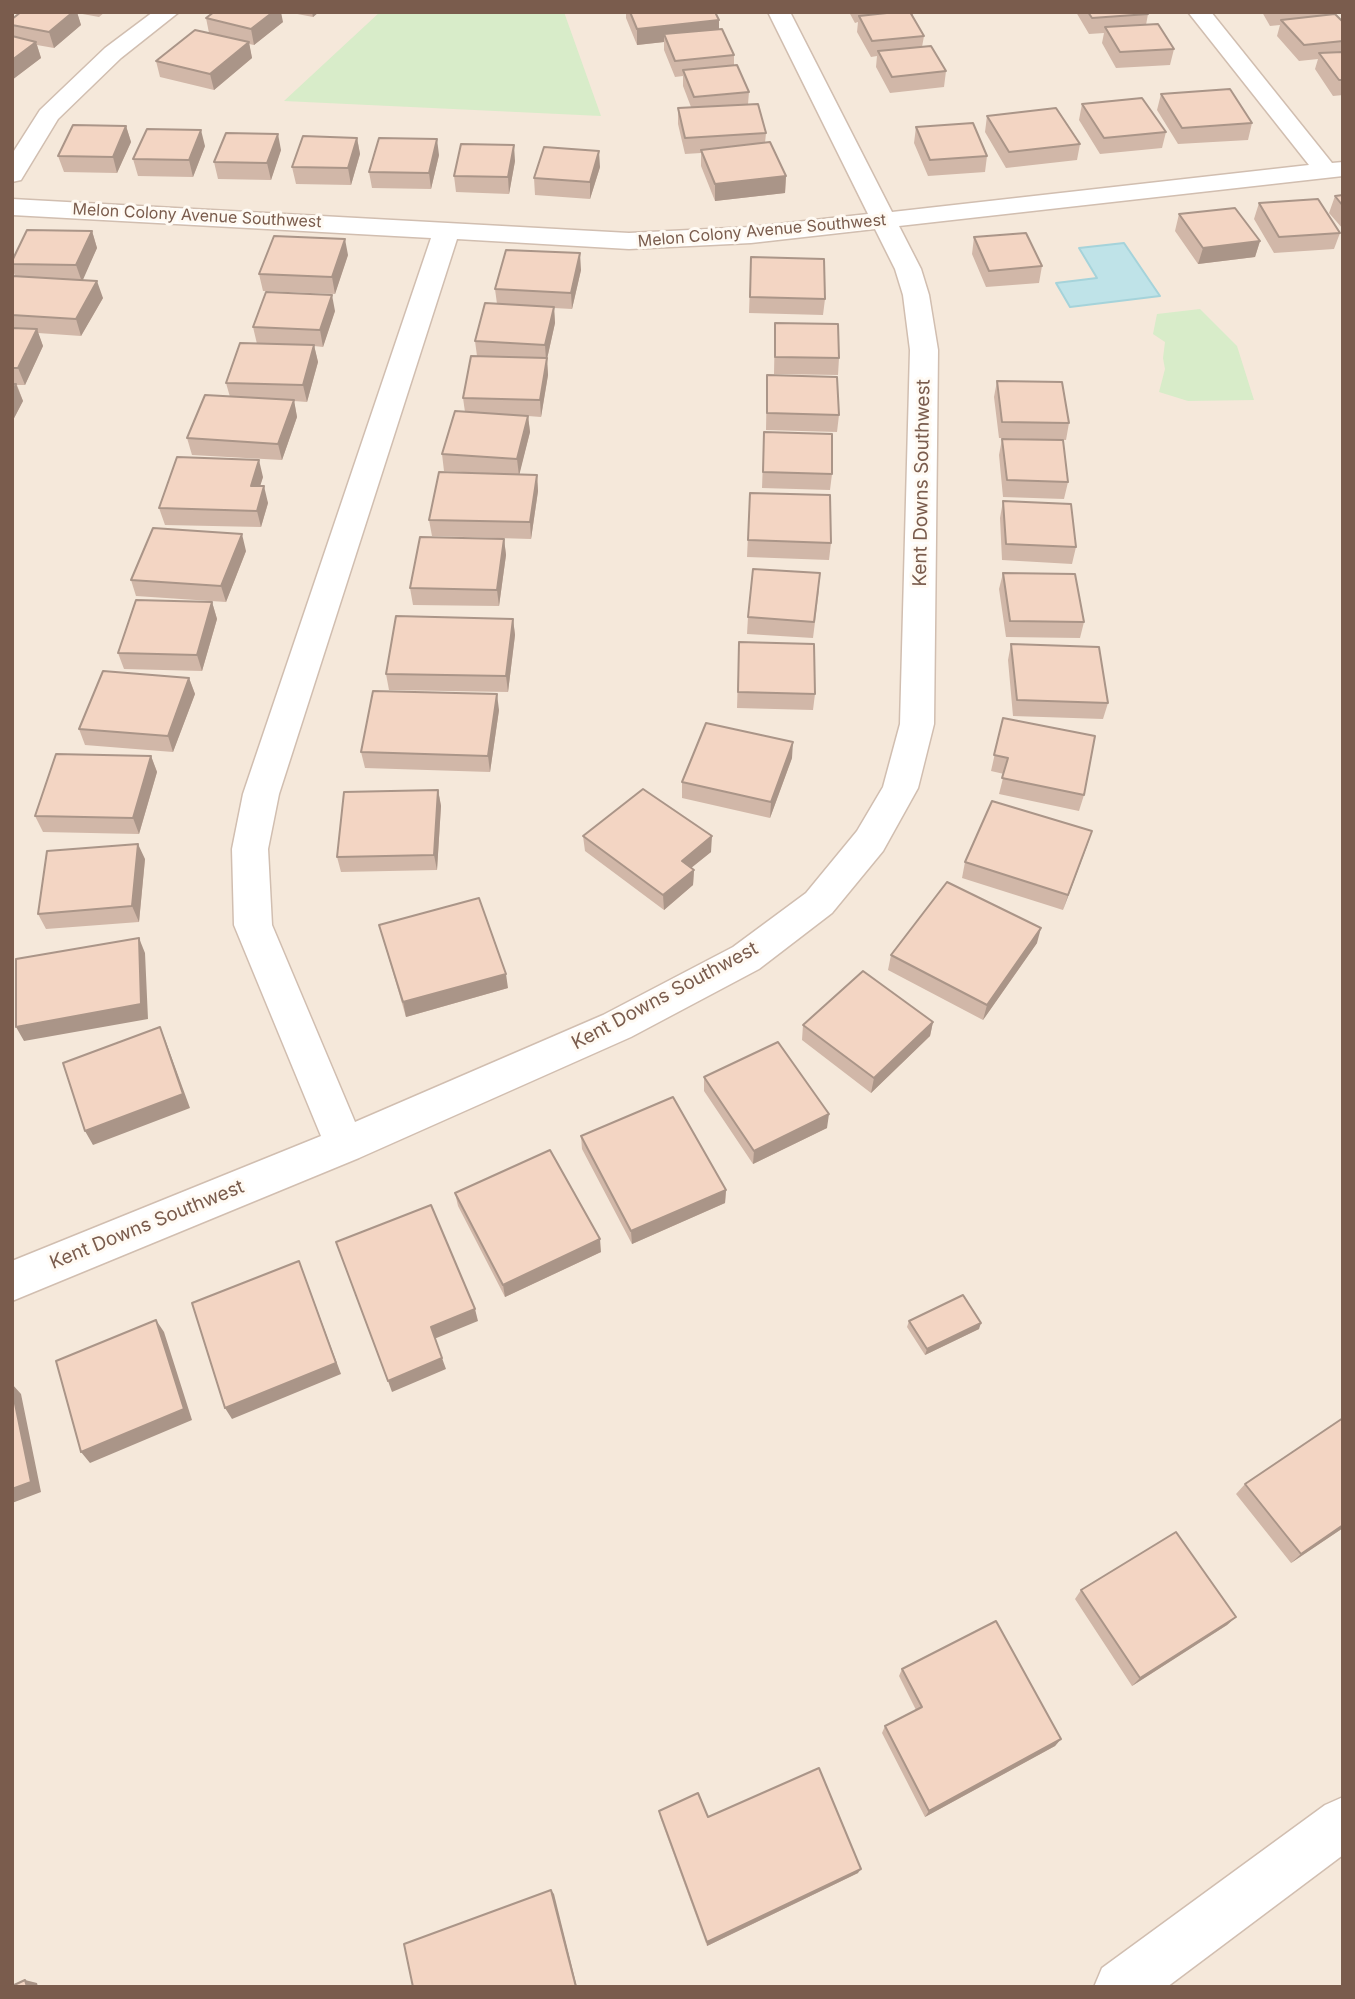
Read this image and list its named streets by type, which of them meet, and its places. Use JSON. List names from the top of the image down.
{
  "streets": {
    "street": ["Melon Colony Avenue Southwest", "Kent Downs Southwest"]
  },
  "crossings": [
    ["Melon Colony Avenue Southwest", "Kent Downs Southwest"]
  ]
}
